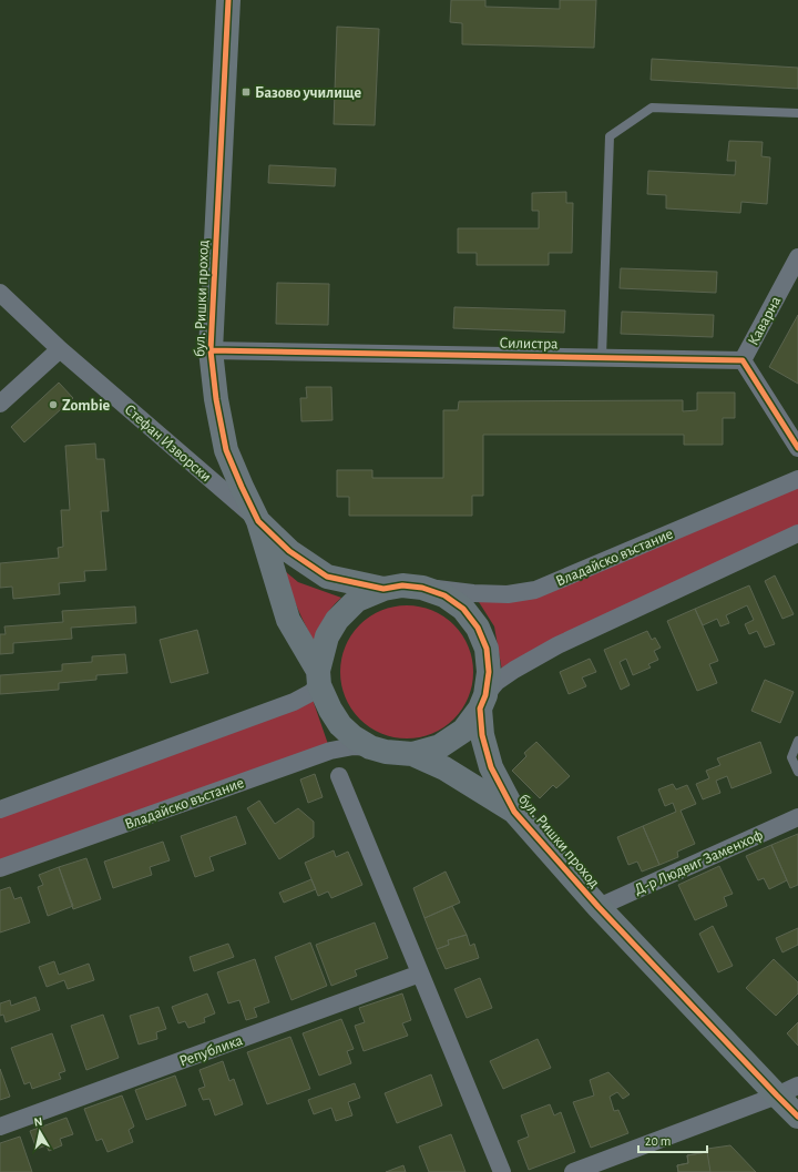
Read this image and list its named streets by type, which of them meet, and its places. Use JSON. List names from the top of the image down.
{
  "streets": {
    "main road": ["бул. Ришки проход"],
    "street": [
      "Каварна",
      "Силистра",
      "Стефан Изворски",
      "Владайско въстание",
      "Д-р Людвиг Заменхоф",
      "Република"
    ]
  },
  "crossings": [
    ["бул. Ришки проход", "Силистра"],
    ["бул. Ришки проход", "Стефан Изворски"],
    ["бул. Ришки проход", "Владайско въстание"],
    ["бул. Ришки проход", "Д-р Людвиг Заменхоф"],
    ["Каварна", "Силистра"]
  ],
  "places": {
    "transit": ["Базово училище"],
    "other": ["Zombie"]
  },
  "scale_bar": "20 m",
  "north": "top"
}
